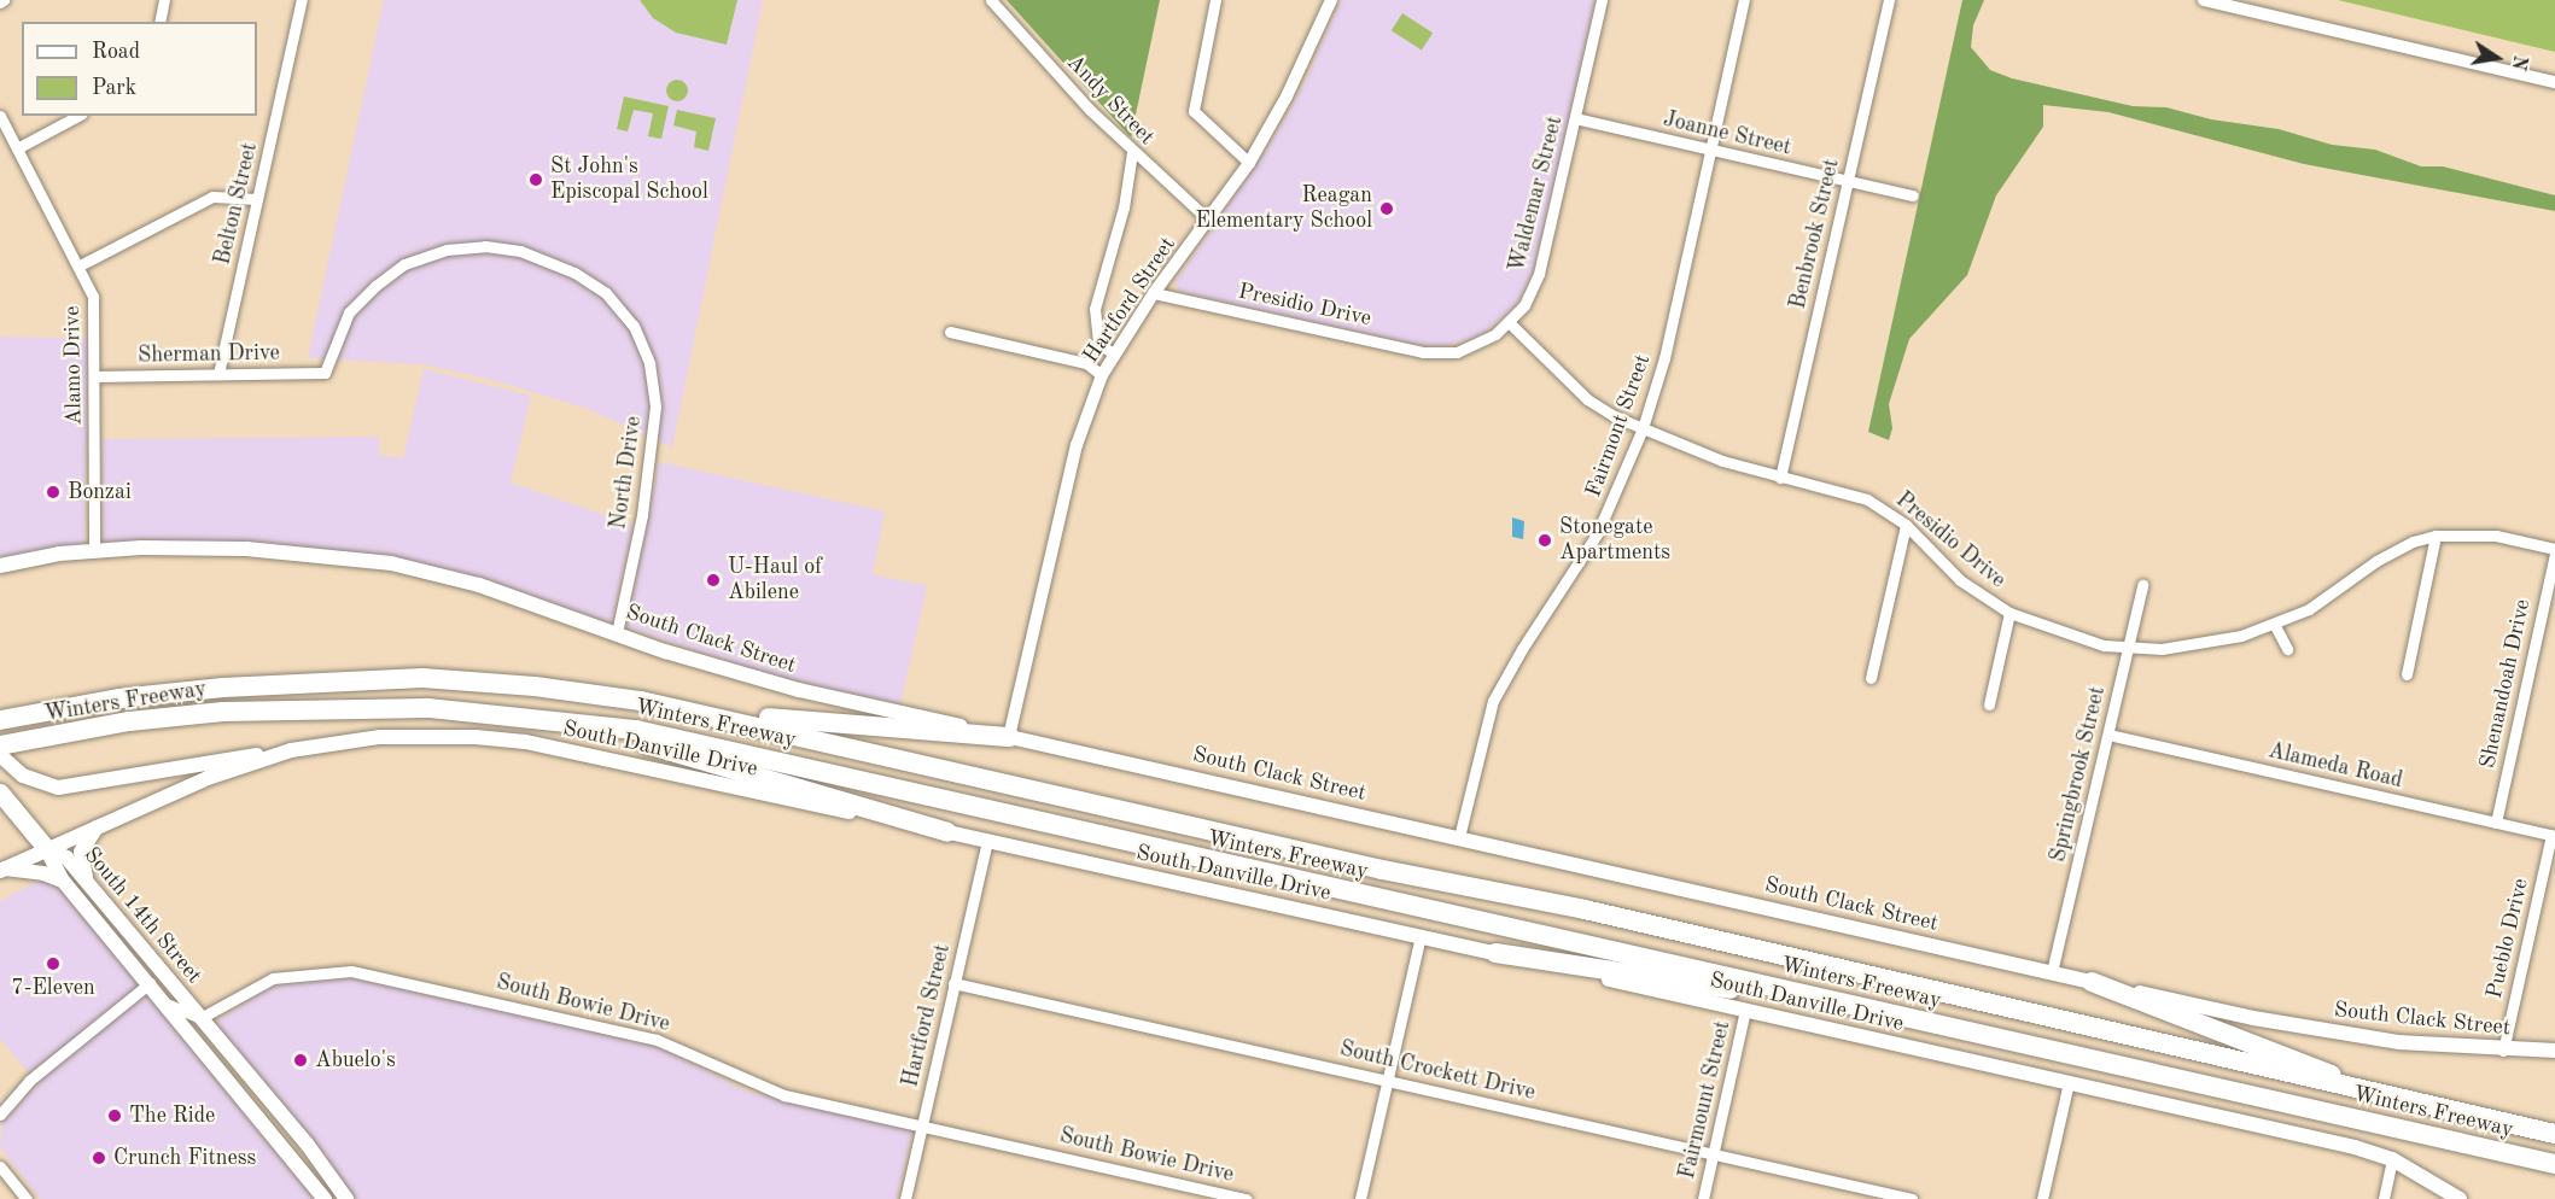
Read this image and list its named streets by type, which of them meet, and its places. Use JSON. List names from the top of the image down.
{
  "streets": {
    "highway": ["Winters Freeway"],
    "main road": ["South Clack Street", "South Danville Drive", "South 14th Street"],
    "street": [
      "Andy Street",
      "Joanne Street",
      "Waldemar Street",
      "Belton Street",
      "Benbrook Street",
      "Hartford Street",
      "Presidio Drive",
      "Sherman Drive",
      "Alamo Drive",
      "Fairmont Street",
      "North Drive",
      "Shenandoah Drive",
      "Alameda Road",
      "Springbrook Street",
      "Pueblo Drive",
      "South Bowie Drive",
      "South Crockett Drive",
      "Fairmount Street"
    ]
  },
  "crossings": [
    ["Andy Street", "Hartford Street"],
    ["Joanne Street", "Waldemar Street"],
    ["Joanne Street", "Benbrook Street"],
    ["Joanne Street", "Fairmont Street"],
    ["Waldemar Street", "Presidio Drive"],
    ["Belton Street", "Sherman Drive"],
    ["Benbrook Street", "Presidio Drive"],
    ["Hartford Street", "Presidio Drive"],
    ["Hartford Street", "South Clack Street"],
    ["Hartford Street", "South Danville Drive"],
    ["Hartford Street", "South Bowie Drive"],
    ["Hartford Street", "South Crockett Drive"],
    ["Presidio Drive", "Fairmont Street"],
    ["Presidio Drive", "Springbrook Street"],
    ["Sherman Drive", "Alamo Drive"],
    ["Sherman Drive", "North Drive"],
    ["Alamo Drive", "South Clack Street"],
    ["Fairmont Street", "South Clack Street"],
    ["North Drive", "South Clack Street"],
    ["South Clack Street", "Springbrook Street"],
    ["South Clack Street", "Pueblo Drive"],
    ["Shenandoah Drive", "Alameda Road"],
    ["South Danville Drive", "South 14th Street"],
    ["South Danville Drive", "Fairmount Street"],
    ["Alameda Road", "Springbrook Street"],
    ["Alameda Road", "Pueblo Drive"],
    ["South 14th Street", "South Bowie Drive"],
    ["South Crockett Drive", "Fairmount Street"]
  ],
  "places": [
    "St John's Episcopal School",
    "Reagan Elementary School",
    "Bonzai",
    "Stonegate Apartments",
    "U-Haul of Abilene",
    "7-Eleven",
    "Abuelo's",
    "The Ride",
    "Crunch Fitness"
  ],
  "legend": ["Road", "Park"],
  "north": "right"
}
